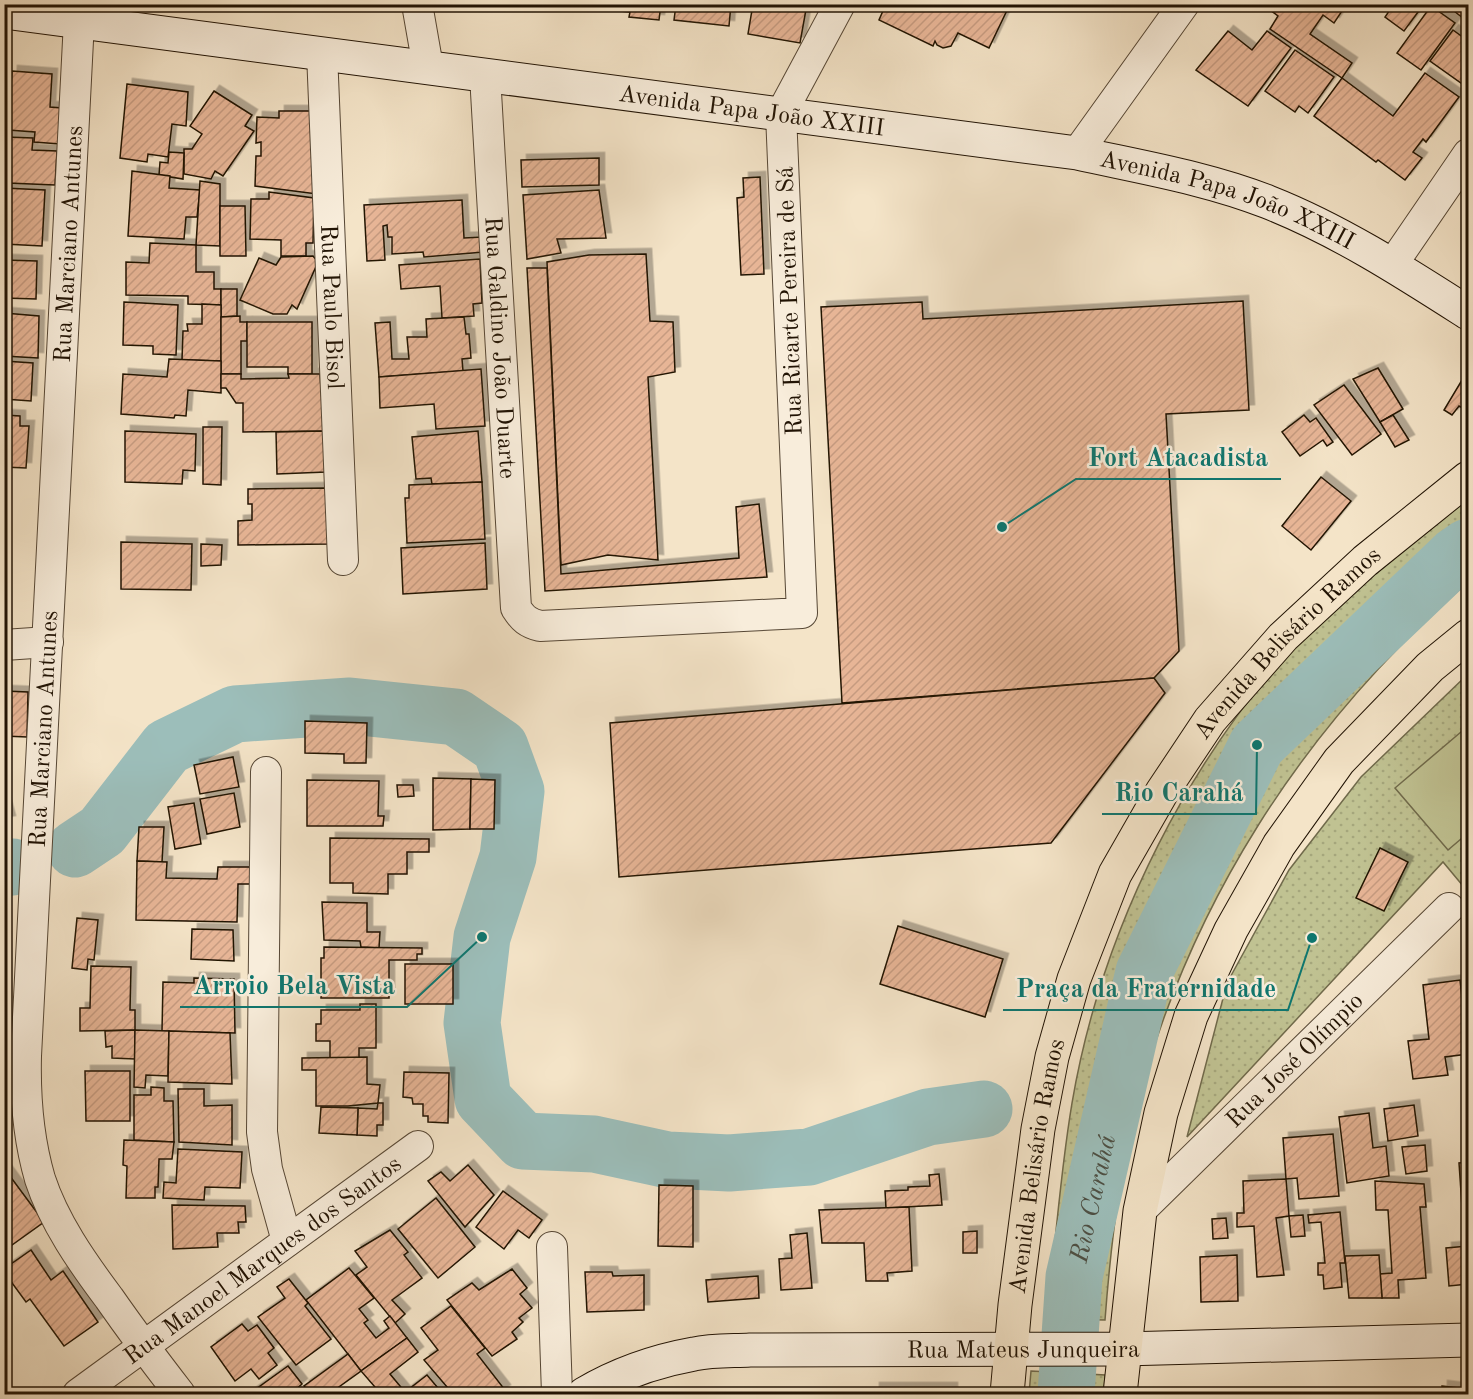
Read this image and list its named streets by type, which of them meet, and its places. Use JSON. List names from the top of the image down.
{
  "streets": {
    "main road": ["Avenida Papa João XXIII", "Avenida Belisário Ramos", "Rua Mateus Junqueira"],
    "street": [
      "Rua Marciano Antunes",
      "Rua Ricarte Pereira de Sá",
      "Rua Paulo Bisol",
      "Rua Galdino João Duarte",
      "Rua José Olímpio",
      "Rua Manoel Marques dos Santos"
    ]
  },
  "crossings": [
    ["Avenida Papa João XXIII", "Rua Marciano Antunes"],
    ["Avenida Papa João XXIII", "Rua Ricarte Pereira de Sá"],
    ["Avenida Papa João XXIII", "Rua Paulo Bisol"],
    ["Avenida Papa João XXIII", "Rua Galdino João Duarte"],
    ["Rua Marciano Antunes", "Rua Manoel Marques dos Santos"],
    ["Rua Ricarte Pereira de Sá", "Rua Galdino João Duarte"],
    ["Avenida Belisário Ramos", "Rua Mateus Junqueira"]
  ],
  "water": ["Rio Carahá"],
  "places": [
    "Fort Atacadista",
    "Rio Carahá",
    "Arroio Bela Vista",
    "Praça da Fraternidade"
  ]
}
